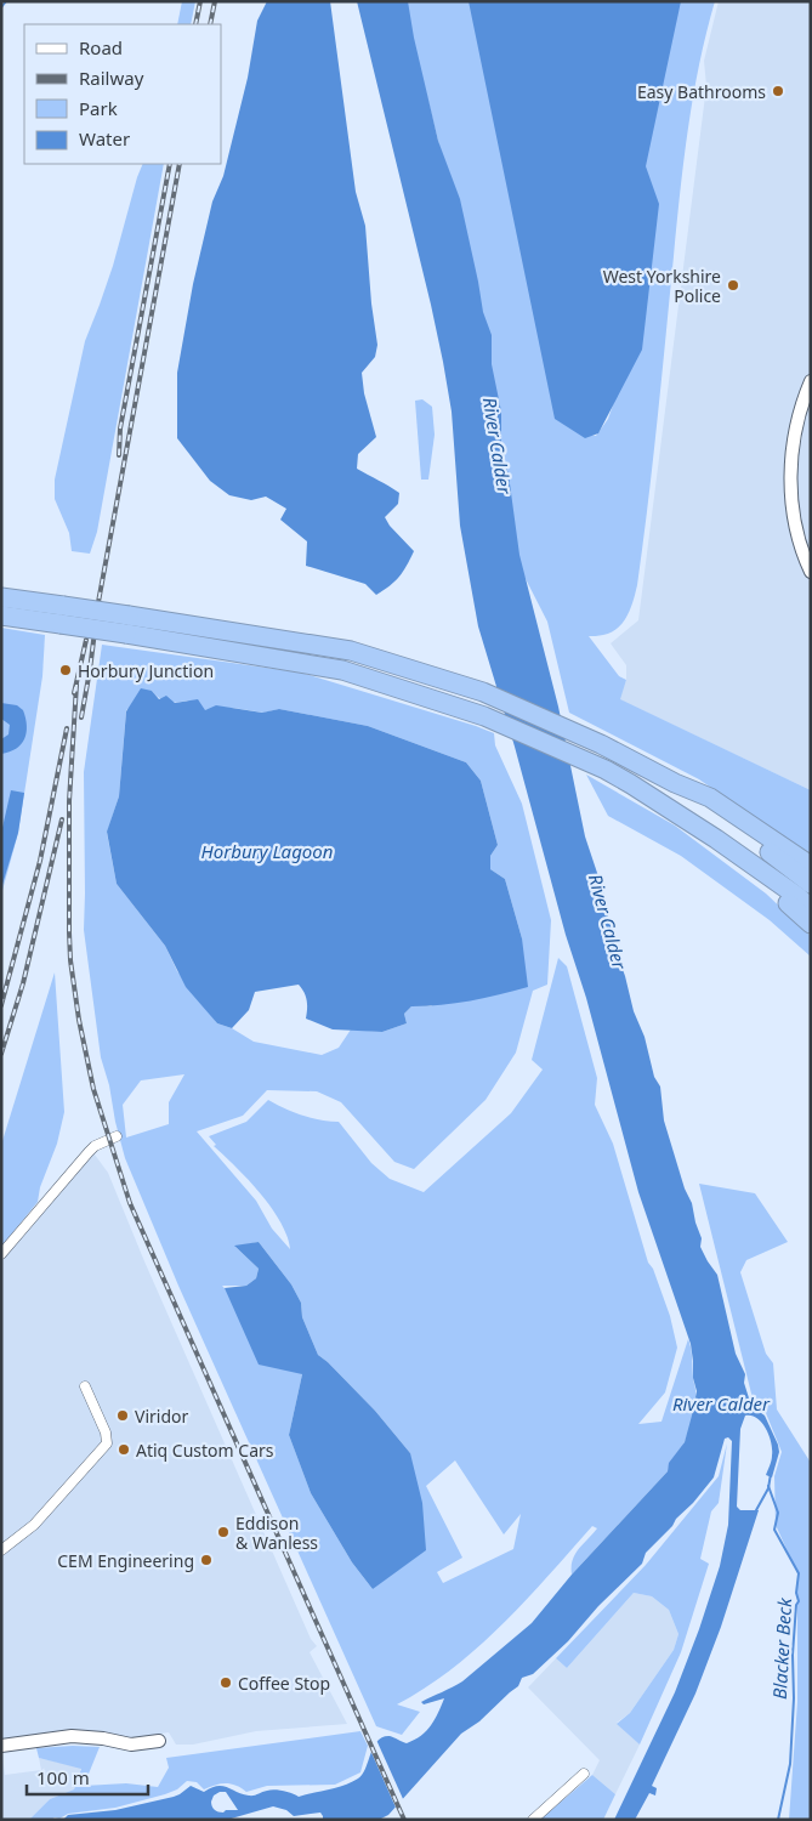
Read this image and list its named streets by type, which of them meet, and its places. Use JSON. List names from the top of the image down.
{
  "water": ["River Calder", "Horbury Lagoon", "Blacker Beck"],
  "places": [
    "Easy Bathrooms",
    "West Yorkshire Police",
    "Horbury Junction",
    "Viridor",
    "Atiq Custom Cars",
    "Eddison & Wanless",
    "CEM Engineering",
    "Coffee Stop"
  ],
  "legend": [
    "Road",
    "Railway",
    "Park",
    "Water"
  ],
  "scale_bar": "100 m"
}
